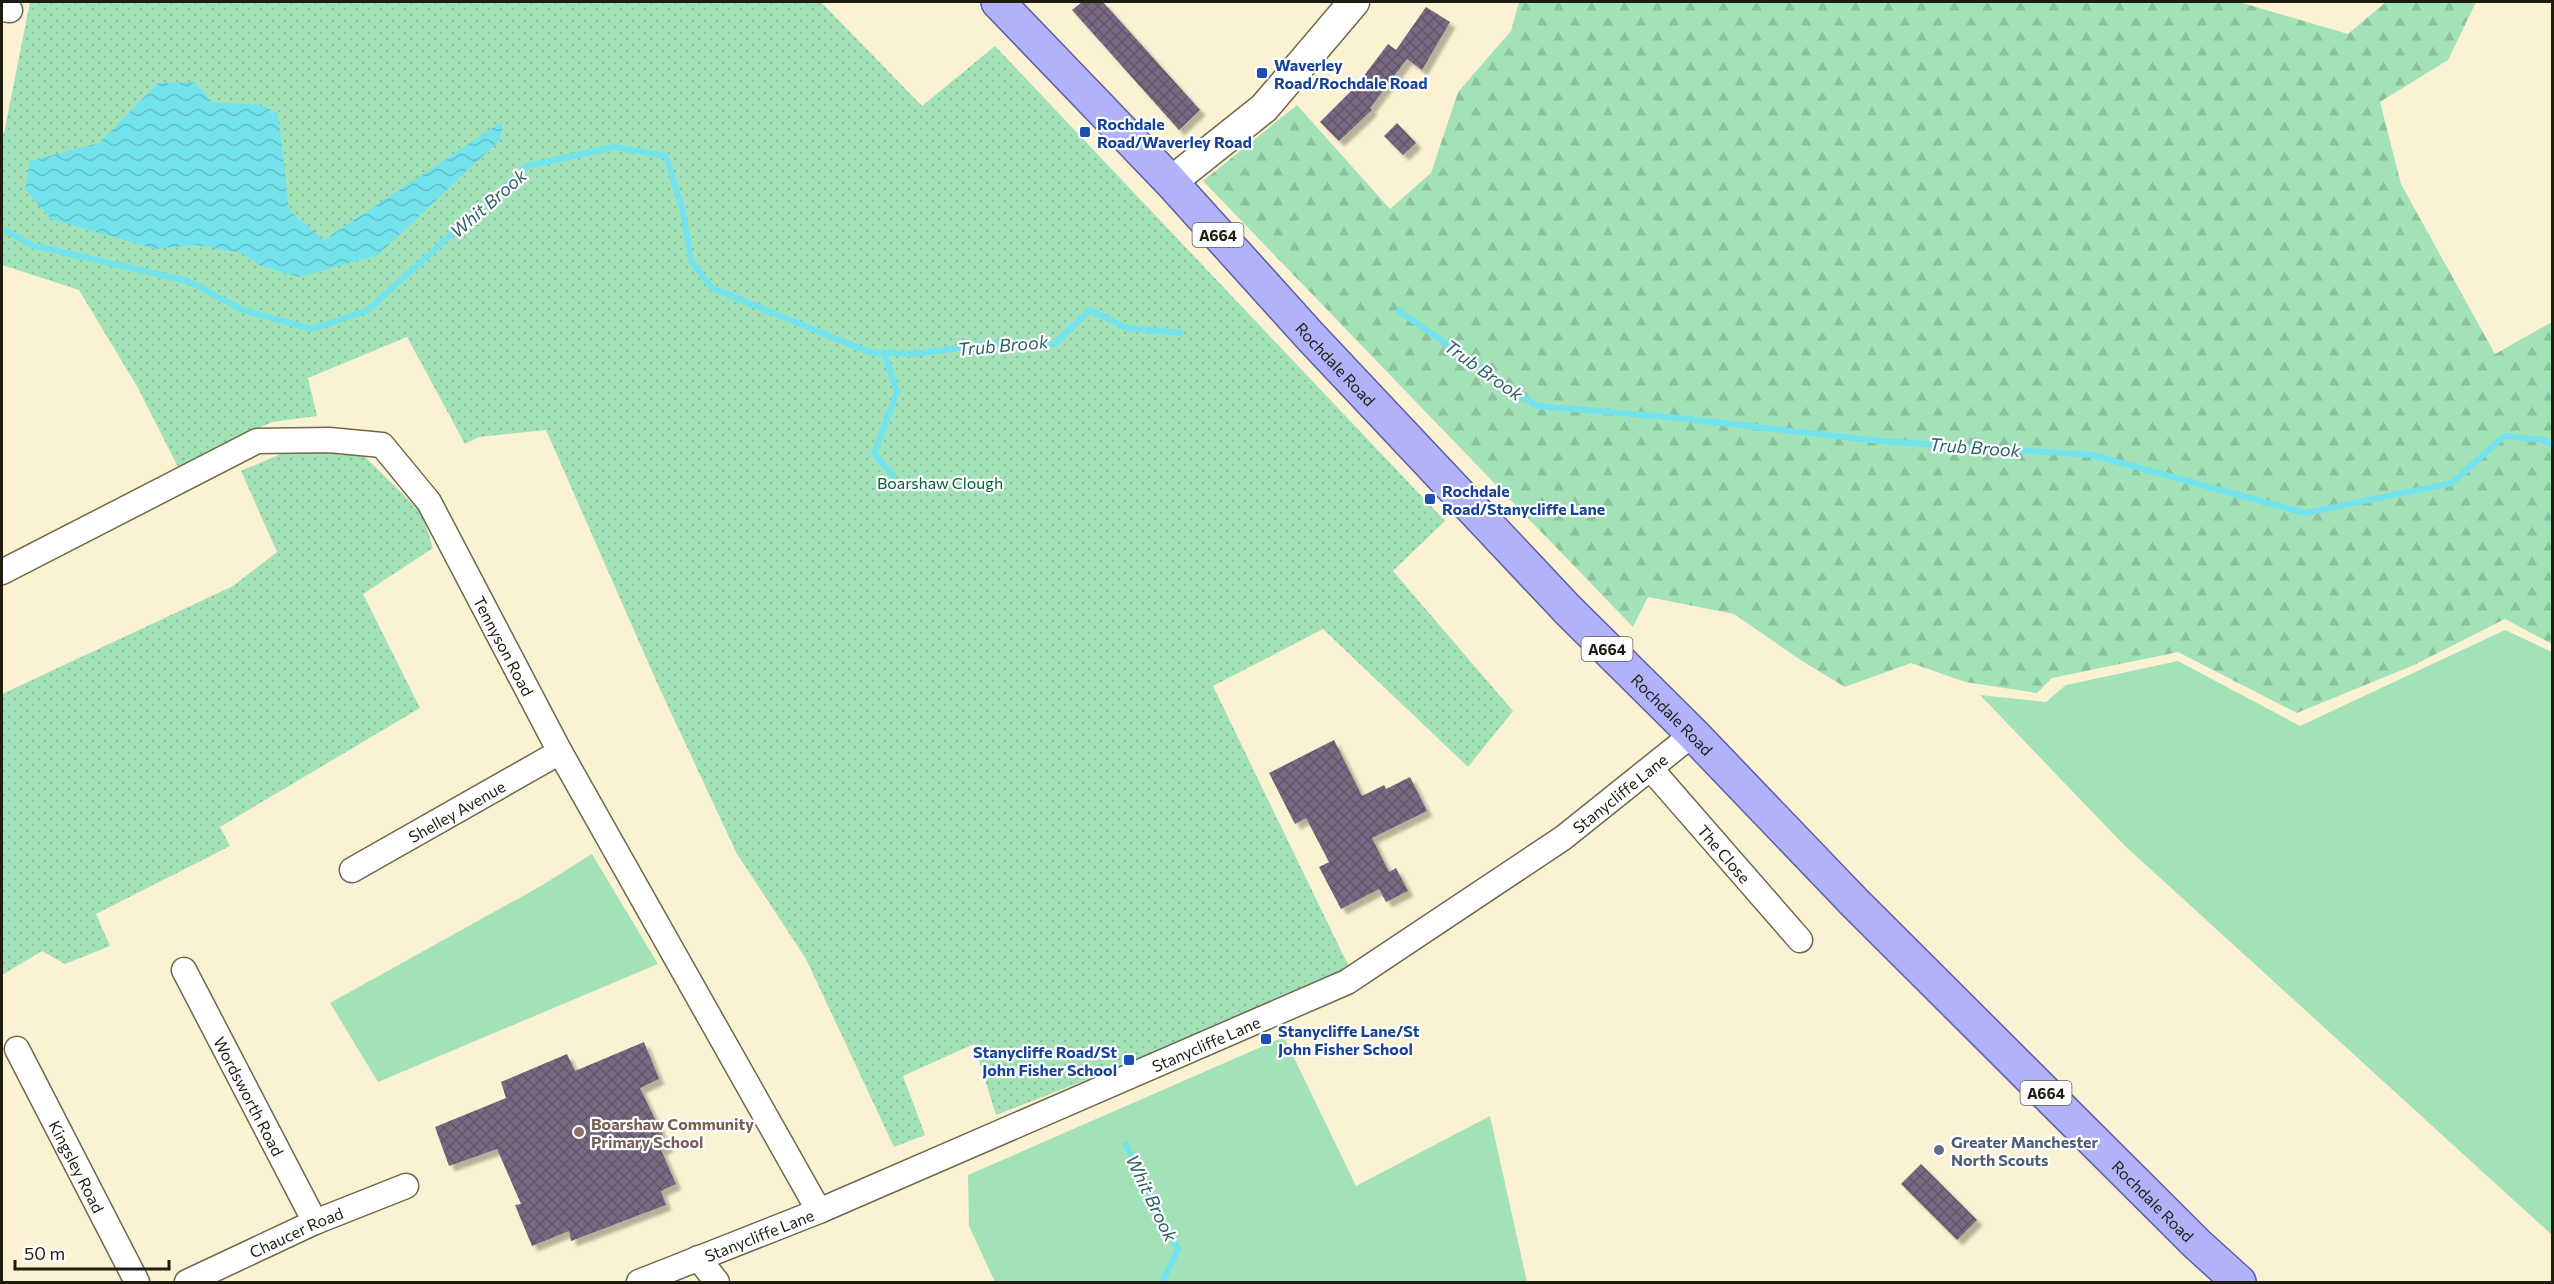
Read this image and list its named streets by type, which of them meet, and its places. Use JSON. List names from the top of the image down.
{
  "streets": {
    "main road": ["A664", "Rochdale Road"],
    "street": [
      "Tennyson Road",
      "Stanycliffe Lane",
      "Shelley Avenue",
      "The Close",
      "Wordsworth Road",
      "Kingsley Road",
      "Chaucer Road"
    ]
  },
  "crossings": [
    ["Rochdale Road", "Stanycliffe Lane"],
    ["Tennyson Road", "Stanycliffe Lane"],
    ["Tennyson Road", "Shelley Avenue"],
    ["Stanycliffe Lane", "The Close"],
    ["Wordsworth Road", "Chaucer Road"]
  ],
  "water": ["Whit Brook", "Trub Brook"],
  "parks": ["Boarshaw Clough"],
  "places": {
    "transit": [
      "Waverley Road/Rochdale Road",
      "Rochdale Road/Waverley Road",
      "Rochdale Road/Stanycliffe Lane",
      "Stanycliffe Lane/St John Fisher School",
      "Stanycliffe Road/St John Fisher School"
    ],
    "other": ["Boarshaw Community Primary School", "Greater Manchester North Scouts"]
  },
  "scale_bar": "50 m"
}
